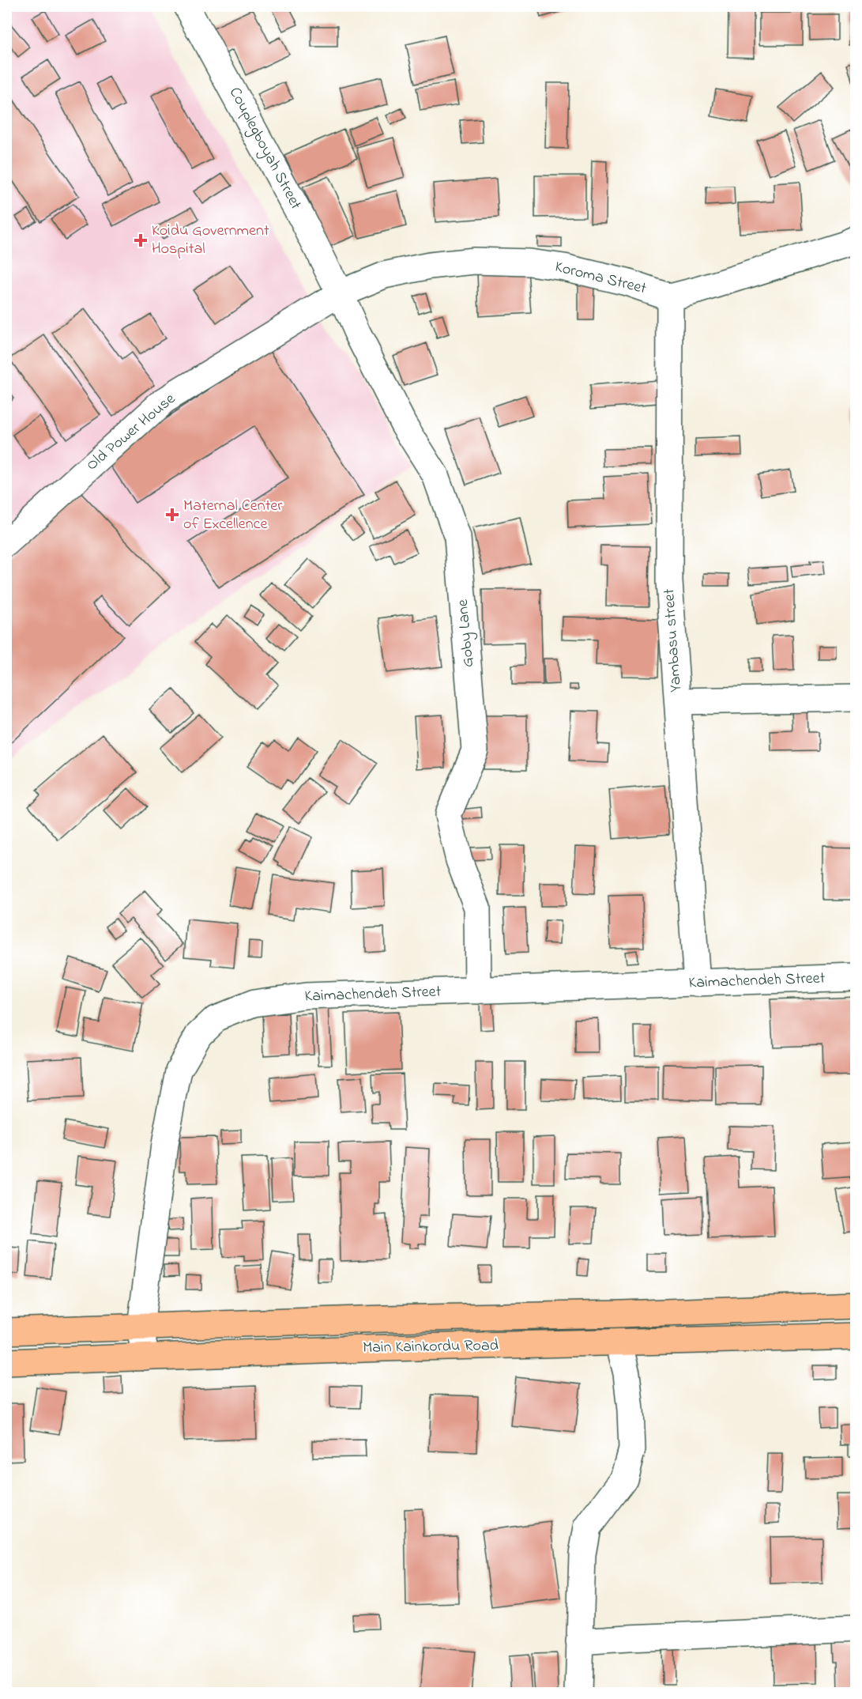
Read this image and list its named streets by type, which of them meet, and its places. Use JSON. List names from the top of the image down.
{
  "streets": {
    "main road": ["Main Kainkordu Road"],
    "street": [
      "Couplegboyah Street",
      "Koroma Street",
      "Old Power House",
      "Goby Lane",
      "Yambasu street",
      "Kaimachendeh Street"
    ]
  },
  "crossings": [
    ["Couplegboyah Street", "Koroma Street"],
    ["Couplegboyah Street", "Old Power House"],
    ["Couplegboyah Street", "Goby Lane"],
    ["Koroma Street", "Old Power House"],
    ["Koroma Street", "Goby Lane"],
    ["Koroma Street", "Yambasu street"],
    ["Old Power House", "Goby Lane"],
    ["Goby Lane", "Kaimachendeh Street"],
    ["Yambasu street", "Kaimachendeh Street"],
    ["Kaimachendeh Street", "Main Kainkordu Road"]
  ],
  "places": {
    "health": ["Koidu Government Hospital", "Maternal Center of Excellence"]
  }
}
